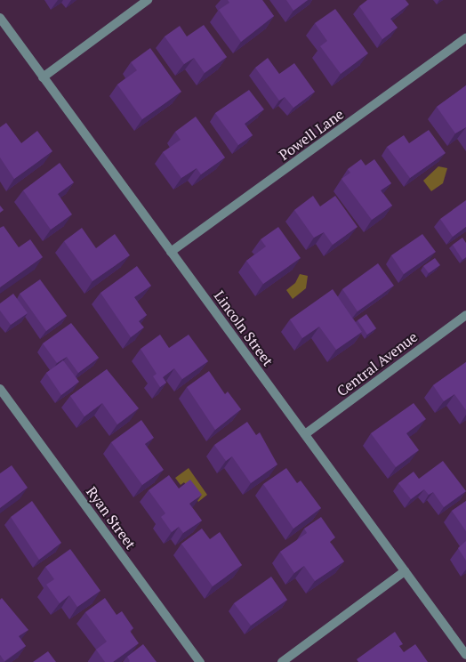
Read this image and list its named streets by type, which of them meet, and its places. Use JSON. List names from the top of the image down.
{
  "streets": {
    "street": [
      "Powell Lane",
      "Lincoln Street",
      "Central Avenue",
      "Ryan Street"
    ]
  },
  "crossings": [
    ["Powell Lane", "Lincoln Street"],
    ["Lincoln Street", "Central Avenue"]
  ]
}
